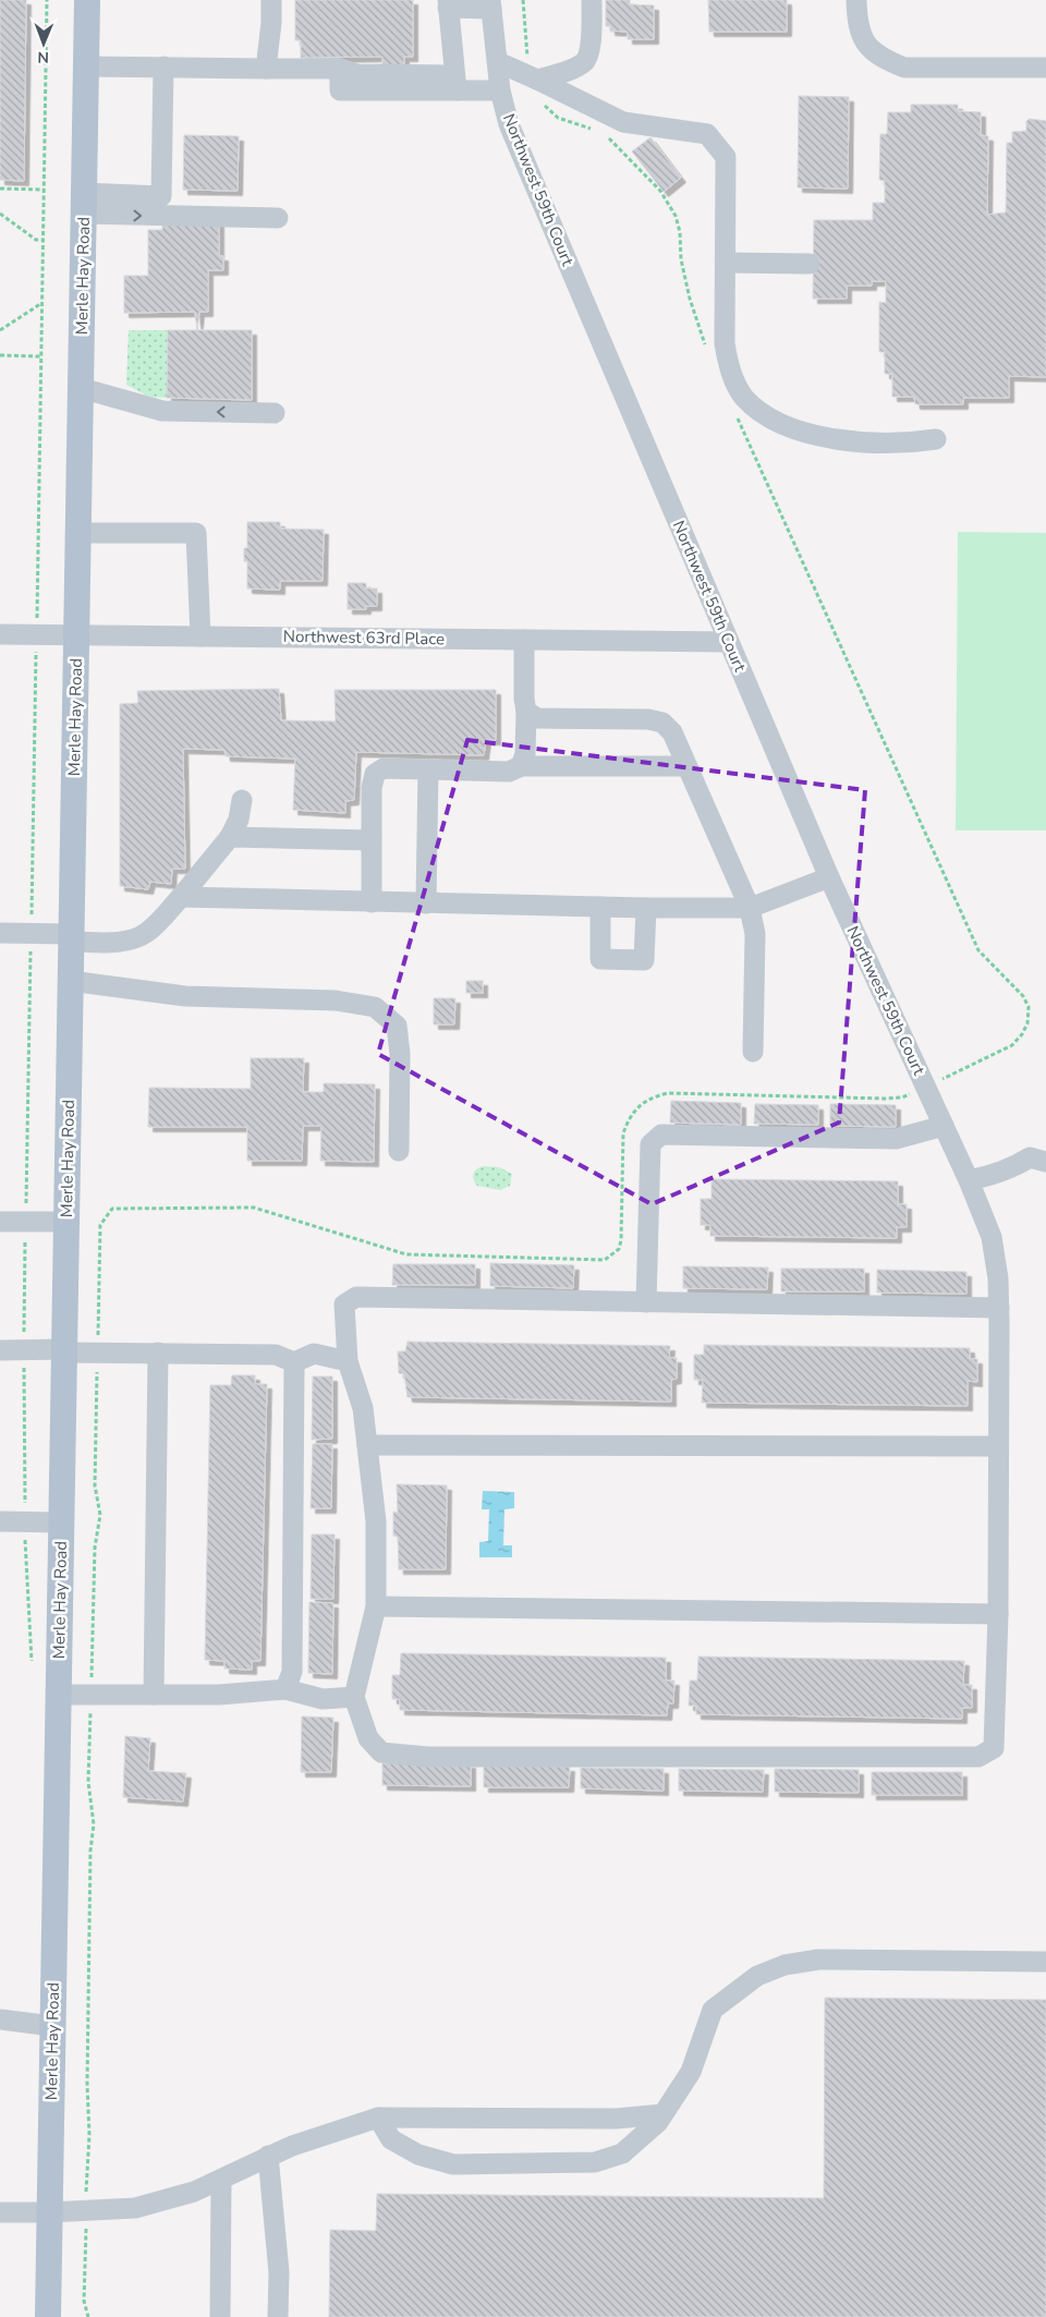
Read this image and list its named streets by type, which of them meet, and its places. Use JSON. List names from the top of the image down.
{
  "streets": {
    "main road": ["Merle Hay Road"],
    "street": ["Northwest 59th Court", "Northwest 63rd Place"]
  },
  "crossings": [
    ["Northwest 59th Court", "Northwest 63rd Place"],
    ["Merle Hay Road", "Northwest 63rd Place"]
  ],
  "north": "bottom"
}
